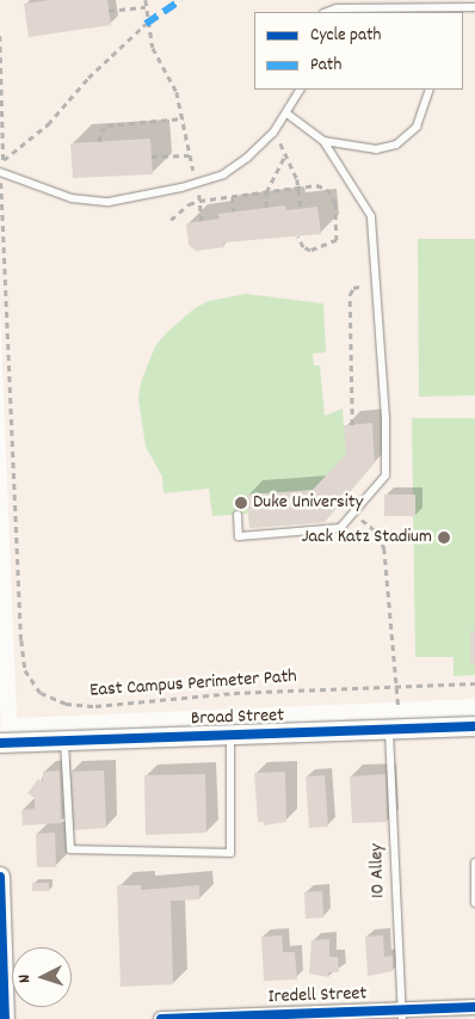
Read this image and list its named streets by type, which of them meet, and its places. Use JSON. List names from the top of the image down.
{
  "streets": {
    "street": ["Broad Street", "Iredell Street"],
    "lane": ["10 Alley"],
    "path": ["East Campus Perimeter Path"]
  },
  "crossings": [
    ["Broad Street", "10 Alley"],
    ["10 Alley", "Iredell Street"]
  ],
  "places": ["Duke University", "Jack Katz Stadium"],
  "legend": ["Cycle path", "Path"],
  "north": "left"
}
